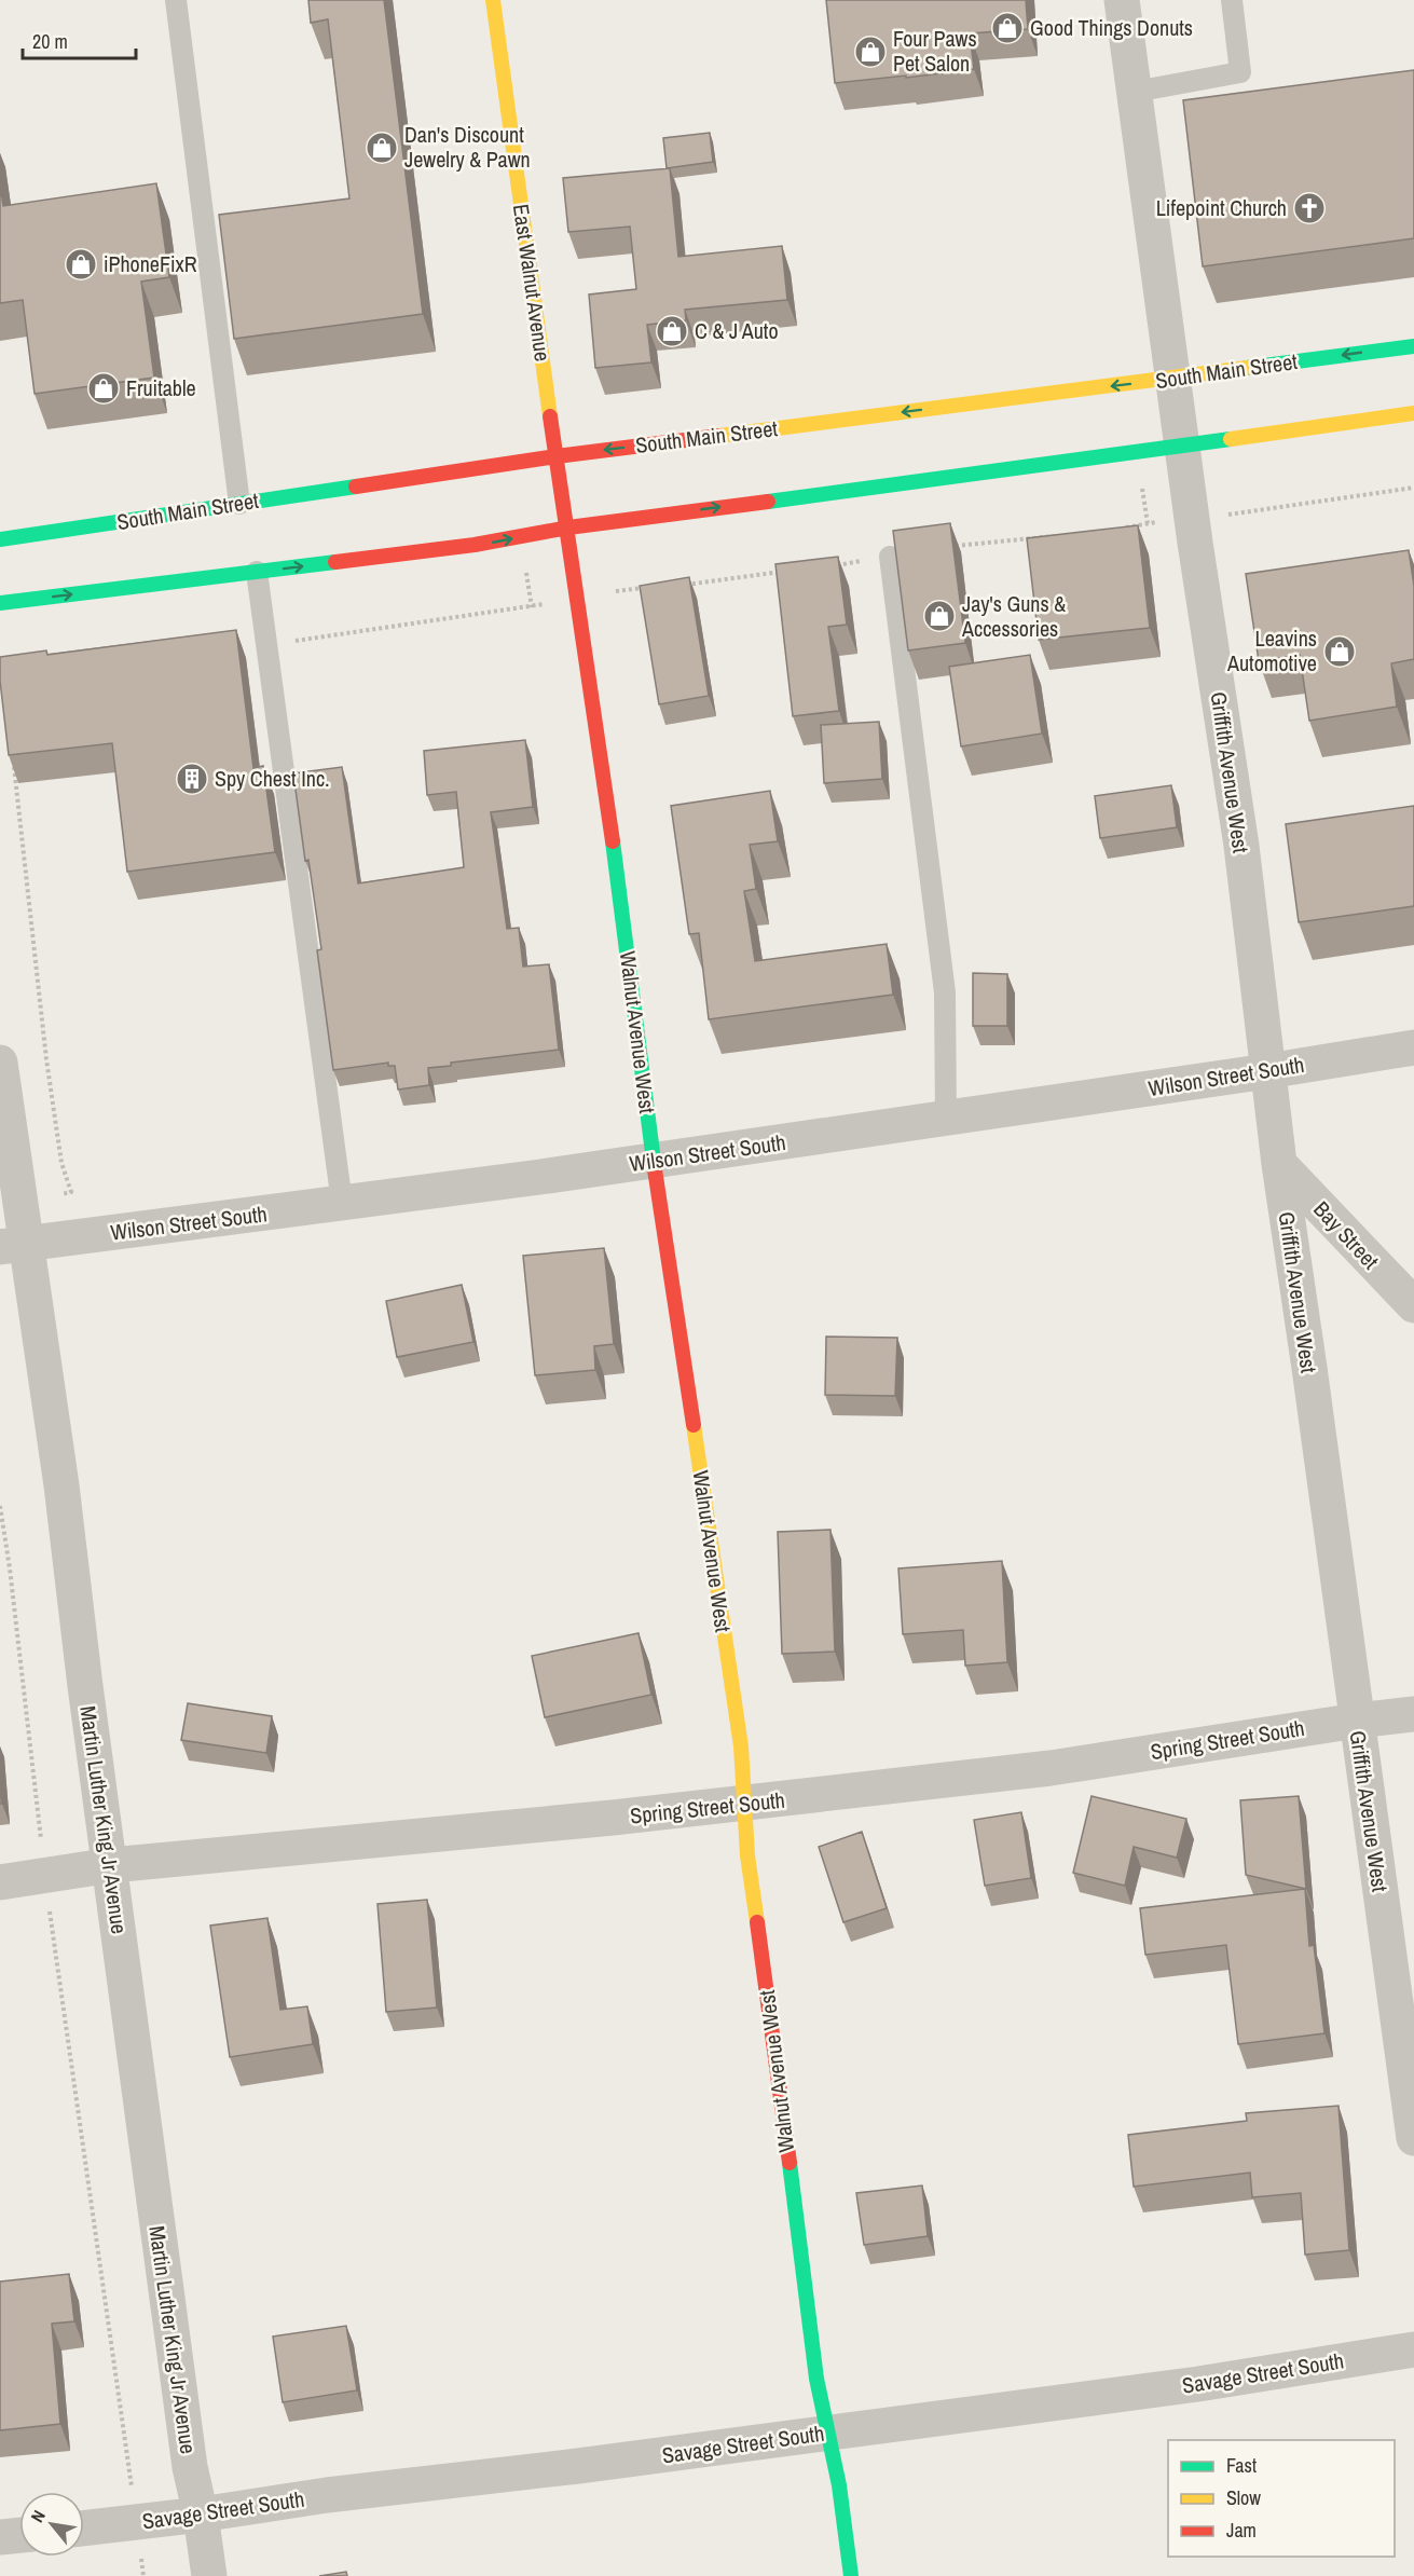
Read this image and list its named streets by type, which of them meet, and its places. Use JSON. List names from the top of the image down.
{
  "streets": {
    "street": [
      "East Walnut Avenue",
      "South Main Street",
      "Griffith Avenue West",
      "Walnut Avenue West",
      "Wilson Street South",
      "Bay Street",
      "Spring Street South",
      "Martin Luther King Jr Avenue",
      "Savage Street South"
    ]
  },
  "crossings": [
    ["East Walnut Avenue", "South Main Street"],
    ["East Walnut Avenue", "Walnut Avenue West"],
    ["South Main Street", "Griffith Avenue West"],
    ["Griffith Avenue West", "Wilson Street South"],
    ["Griffith Avenue West", "Bay Street"],
    ["Griffith Avenue West", "Spring Street South"],
    ["Walnut Avenue West", "Wilson Street South"],
    ["Walnut Avenue West", "Spring Street South"],
    ["Walnut Avenue West", "Savage Street South"],
    ["Wilson Street South", "Martin Luther King Jr Avenue"],
    ["Spring Street South", "Martin Luther King Jr Avenue"],
    ["Martin Luther King Jr Avenue", "Savage Street South"]
  ],
  "places": {
    "shop": [
      "Good Things Donuts",
      "Four Paws Pet Salon",
      "Dan's Discount Jewelry & Pawn",
      "iPhoneFixR",
      "C & J Auto",
      "Fruitable",
      "Jay's Guns & Accessories",
      "Leavins Automotive"
    ],
    "church": ["Lifepoint Church"],
    "building": ["Spy Chest Inc."]
  },
  "legend": ["Fast", "Slow", "Jam"],
  "scale_bar": "20 m",
  "north": "top left"
}
